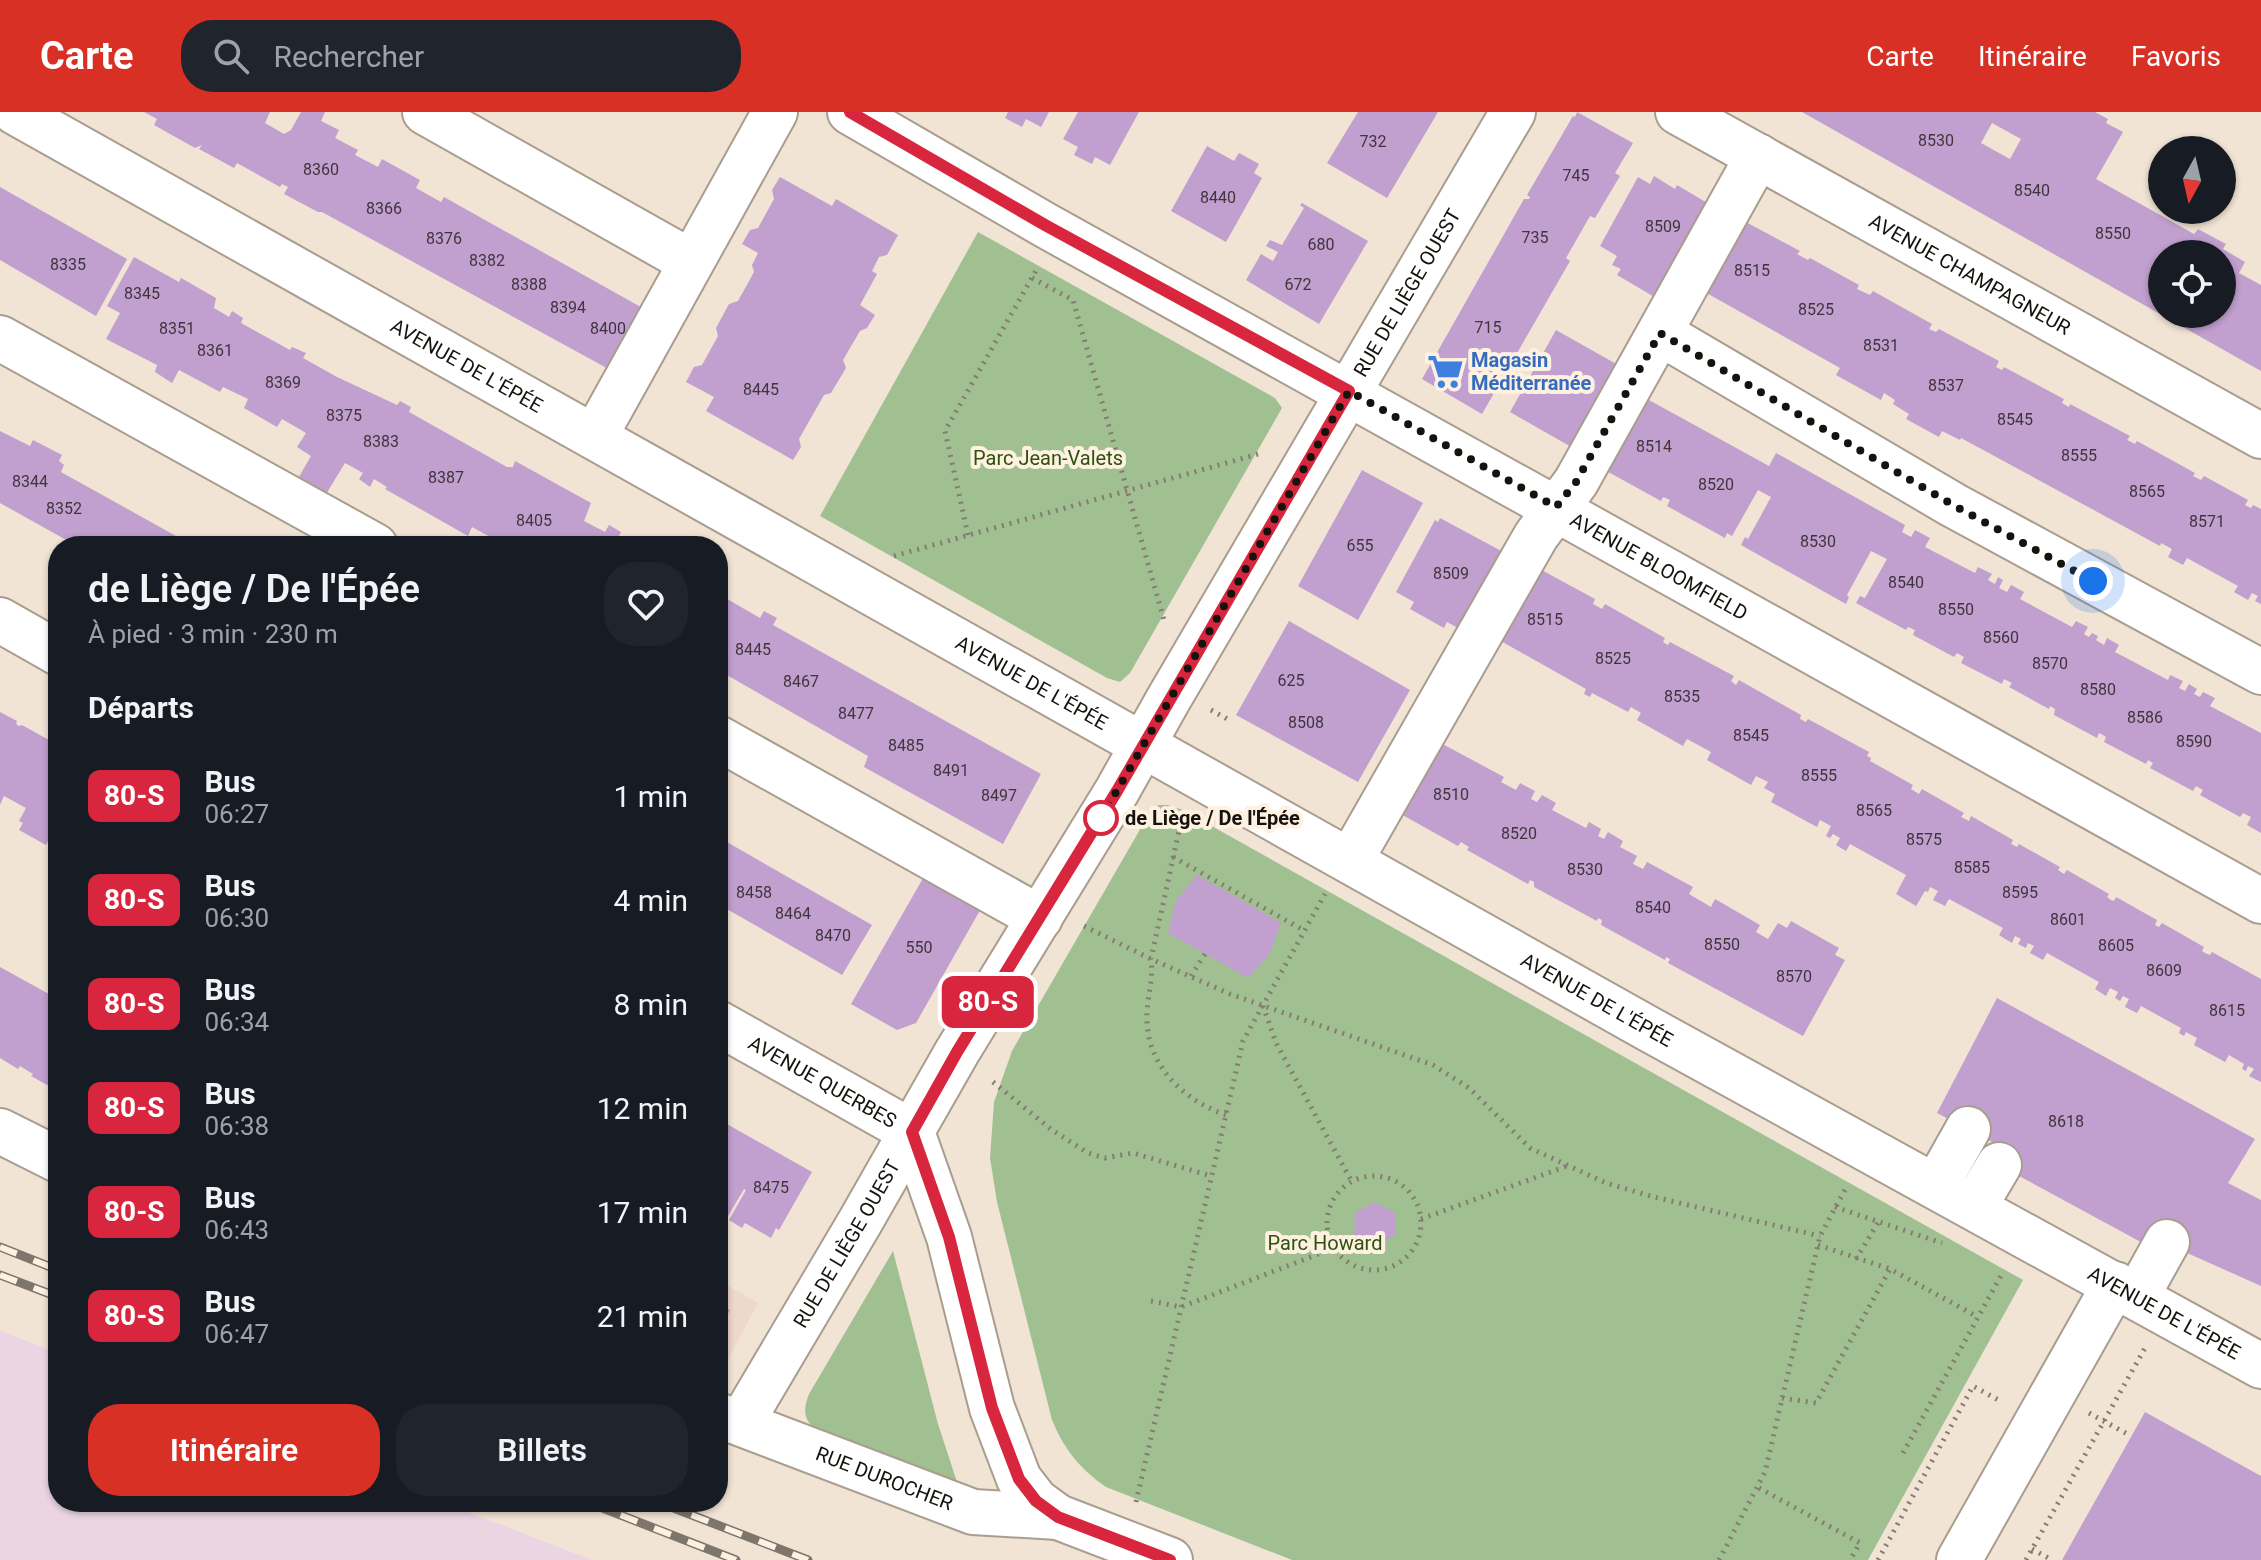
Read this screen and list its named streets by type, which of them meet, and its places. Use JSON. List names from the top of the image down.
{
  "streets": {
    "street": [
      "AVENUE CHAMPAGNEUR",
      "RUE DE LIÈGE OUEST",
      "AVENUE DE L'ÉPÉE",
      "AVENUE BLOOMFIELD",
      "AVENUE QUERBES",
      "RUE DUROCHER"
    ]
  },
  "crossings": [
    ["RUE DE LIÈGE OUEST", "AVENUE DE L'ÉPÉE"],
    ["RUE DE LIÈGE OUEST", "AVENUE BLOOMFIELD"],
    ["RUE DE LIÈGE OUEST", "AVENUE QUERBES"],
    ["RUE DE LIÈGE OUEST", "RUE DUROCHER"],
    ["AVENUE QUERBES", "RUE DUROCHER"]
  ],
  "parks": ["Parc Jean-Valets", "Parc Howard"],
  "places": {
    "supermarket": ["Magasin Méditerranée"],
    "other": ["de Liège / De l'Épée"]
  },
  "lines": ["bus line 80-S"],
  "house_numbers": [
    "8530",
    "732",
    "8360",
    "745",
    "8540",
    "8440",
    "8366",
    "8509",
    "8550",
    "735",
    "8376",
    "680",
    "8382",
    "8335",
    "8515",
    "8388",
    "672",
    "8345",
    "8394",
    "8525",
    "715",
    "8351",
    "8400",
    "8531",
    "8361",
    "8369",
    "8537",
    "8445",
    "8375",
    "8545",
    "8383",
    "8514",
    "8555",
    "8387",
    "8344",
    "8520",
    "8565",
    "8352",
    "8405",
    "8571",
    "8530",
    "655",
    "8509",
    "8540",
    "8550",
    "8515",
    "8560",
    "8445",
    "8525",
    "8570",
    "625",
    "8467",
    "8580",
    "8535",
    "8477",
    "8586",
    "8508",
    "8545",
    "8590",
    "8485",
    "8491",
    "8555",
    "8510",
    "8497",
    "8565",
    "8520",
    "8575",
    "8585",
    "8530",
    "8458",
    "8595",
    "8540",
    "8464",
    "8601",
    "8470",
    "8550",
    "8605",
    "550",
    "8609",
    "8570",
    "8615",
    "8618",
    "8475"
  ],
  "north": "bottom",
  "page": {
    "header": "Carte",
    "search": "Rechercher",
    "nav": ["Carte", "Itinéraire", "Favoris"],
    "on_map": "80-S",
    "heading": [
      ["de Liège / De l'Épée", "À pied · 3 min · 230 m"],
      "Départs"
    ],
    "list": [
      {
        "mark": "80-S",
        "name": "Bus",
        "note": "06:27",
        "value": "1 min"
      },
      {
        "mark": "80-S",
        "name": "Bus",
        "note": "06:30",
        "value": "4 min"
      },
      {
        "mark": "80-S",
        "name": "Bus",
        "note": "06:34",
        "value": "8 min"
      },
      {
        "mark": "80-S",
        "name": "Bus",
        "note": "06:38",
        "value": "12 min"
      },
      {
        "mark": "80-S",
        "name": "Bus",
        "note": "06:43",
        "value": "17 min"
      },
      {
        "mark": "80-S",
        "name": "Bus",
        "note": "06:47",
        "value": "21 min"
      }
    ],
    "buttons": ["Itinéraire", "Billets"]
  }
}
